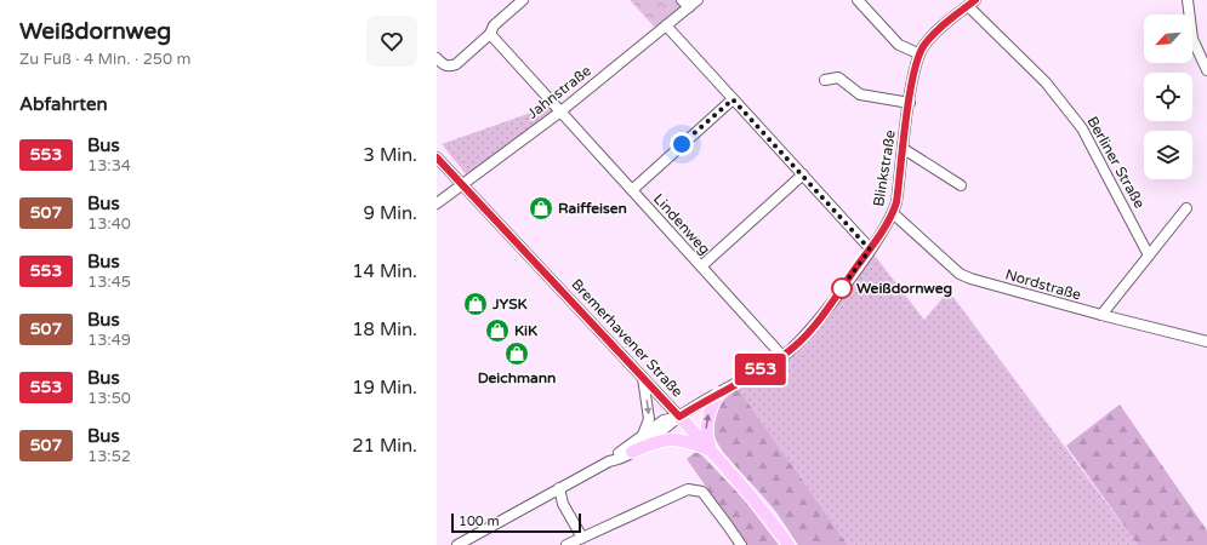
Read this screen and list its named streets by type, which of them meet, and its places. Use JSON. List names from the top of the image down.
{
  "streets": {
    "main road": ["Bremerhavener Straße"],
    "street": [
      "Jahnstraße",
      "Berliner Straße",
      "Blinkstraße",
      "Lindenweg",
      "Nordstraße"
    ]
  },
  "crossings": [
    ["Jahnstraße", "Lindenweg"],
    ["Jahnstraße", "Bremerhavener Straße"],
    ["Berliner Straße", "Blinkstraße"],
    ["Blinkstraße", "Lindenweg"],
    ["Blinkstraße", "Nordstraße"],
    ["Blinkstraße", "Bremerhavener Straße"]
  ],
  "places": {
    "shop": [
      "Raiffeisen",
      "JYSK",
      "KiK",
      "Deichmann"
    ],
    "other": ["Weißdornweg"]
  },
  "lines": ["bus line 553"],
  "scale_bar": "100 m",
  "north": "bottom left",
  "page": {
    "heading": [
      ["Weißdornweg", "Zu Fuß · 4 Min. · 250 m"],
      "Abfahrten"
    ],
    "on_map": "553",
    "list": [
      {
        "mark": "553",
        "name": "Bus",
        "note": "13:34",
        "value": "3 Min."
      },
      {
        "mark": "507",
        "name": "Bus",
        "note": "13:40",
        "value": "9 Min."
      },
      {
        "mark": "553",
        "name": "Bus",
        "note": "13:45",
        "value": "14 Min."
      },
      {
        "mark": "507",
        "name": "Bus",
        "note": "13:49",
        "value": "18 Min."
      },
      {
        "mark": "553",
        "name": "Bus",
        "note": "13:50",
        "value": "19 Min."
      },
      {
        "mark": "507",
        "name": "Bus",
        "note": "13:52",
        "value": "21 Min."
      }
    ],
    "scale": "100 m"
  }
}
